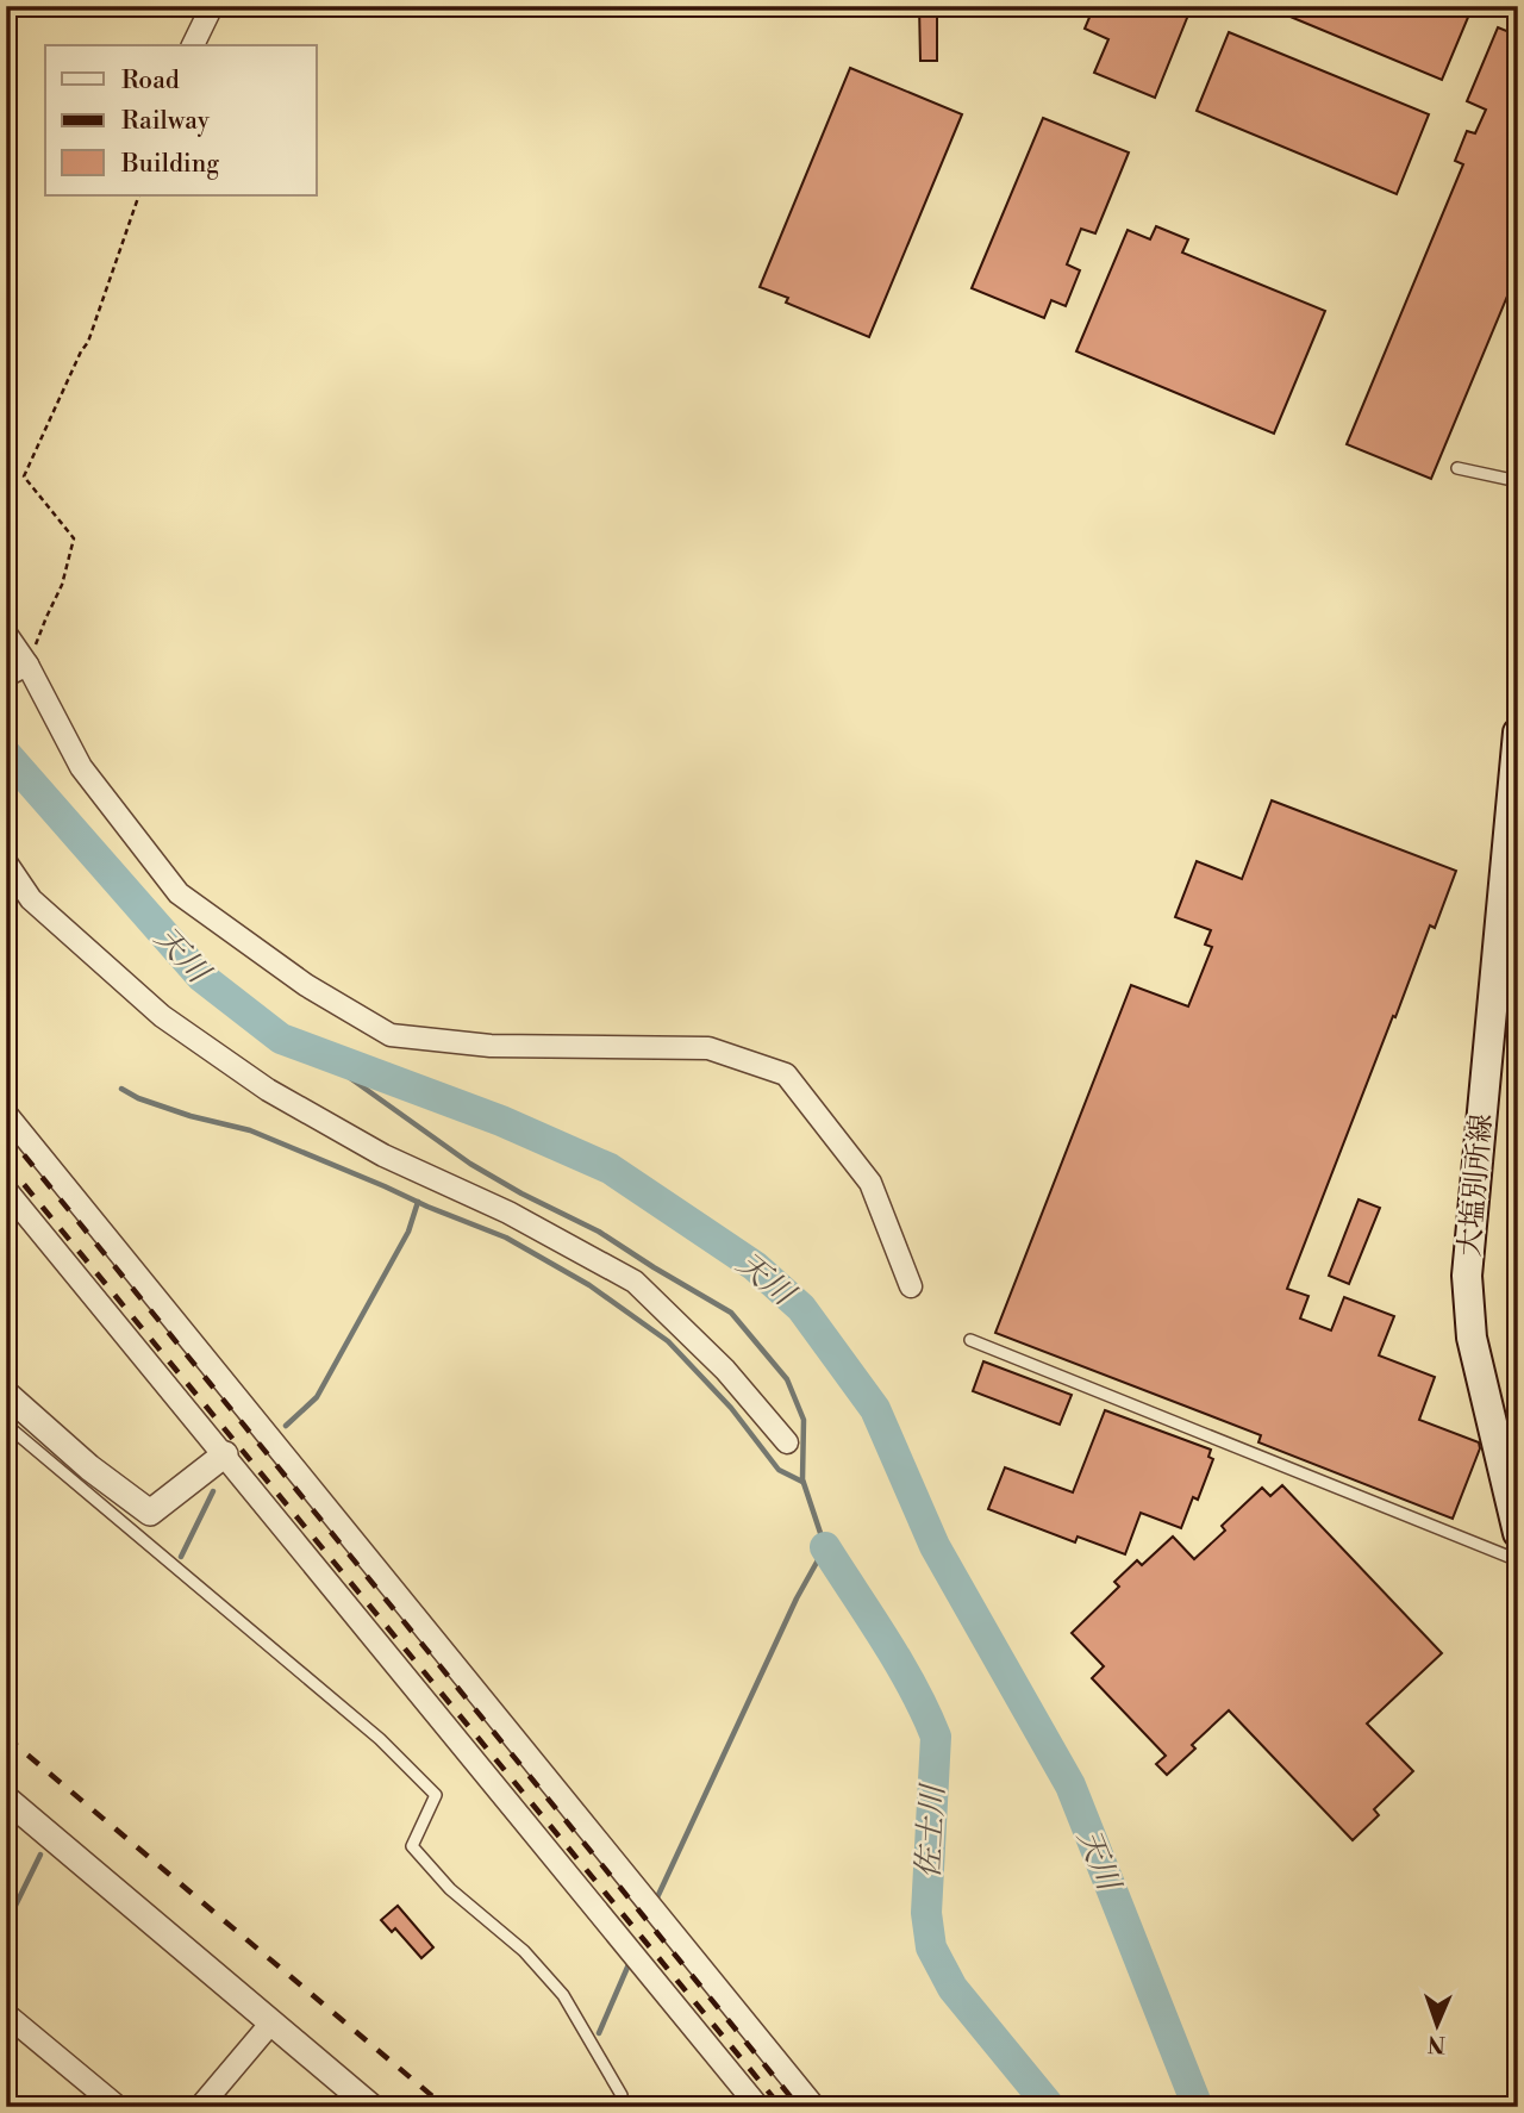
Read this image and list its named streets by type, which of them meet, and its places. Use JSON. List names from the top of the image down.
{
  "streets": {
    "main road": ["大塩別所線"]
  },
  "water": ["天川", "佐土川"],
  "legend": ["Road", "Railway", "Building"],
  "north": "bottom"
}
